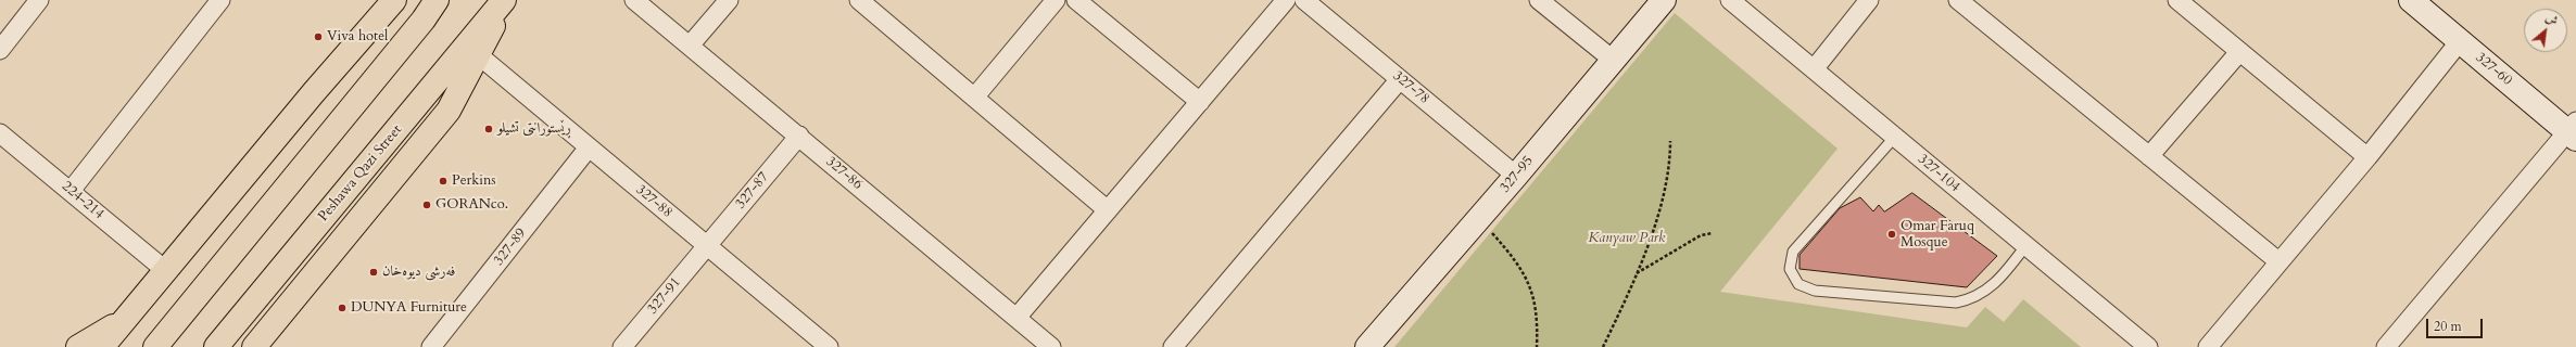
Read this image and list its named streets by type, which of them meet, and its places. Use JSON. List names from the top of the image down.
{
  "streets": {
    "highway": ["Peshawa Qazi Street"],
    "street": [
      "327-60",
      "327-78",
      "327-86",
      "327-104",
      "327-95",
      "327-87",
      "224-214",
      "327-88",
      "327-89",
      "327-91"
    ]
  },
  "crossings": [
    ["327-78", "327-95"],
    ["327-86", "327-87"],
    ["327-87", "327-88"],
    ["327-87", "327-91"],
    ["327-88", "327-89"],
    ["327-88", "327-91"]
  ],
  "parks": ["Kanyaw Park"],
  "places": [
    "Viva hotel",
    "ڕێستورانتی تشیلو",
    "Perkins",
    "GORANco.",
    "Omar Faruq Mosque",
    "فەرشی دیوەخان",
    "DUNYA Furniture"
  ],
  "scale_bar": "20 m",
  "north": "top right"
}
